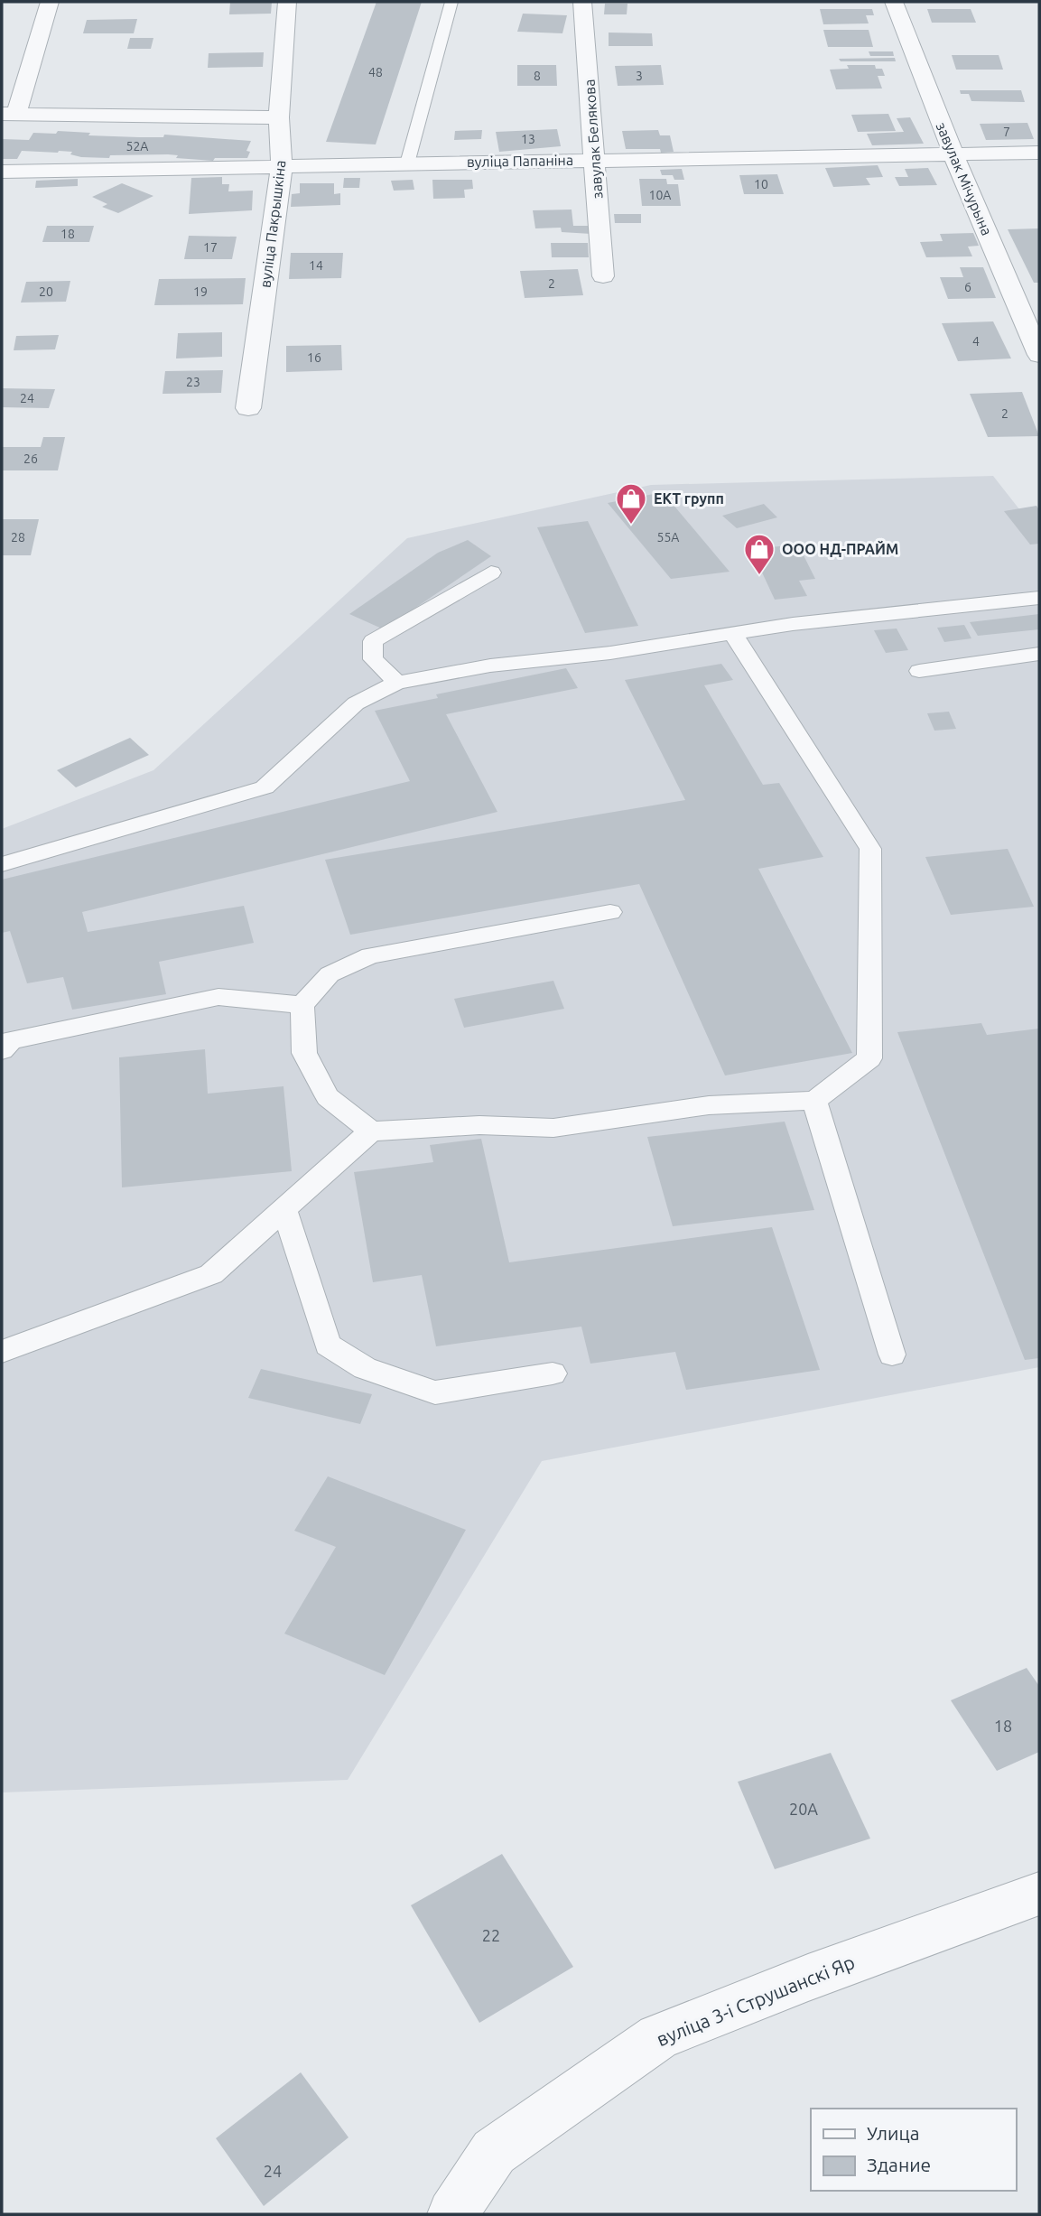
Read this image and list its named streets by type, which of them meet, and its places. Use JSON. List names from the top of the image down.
{
  "streets": {
    "street": [
      "завулак Белякова",
      "вуліца Папаніна",
      "завулак Мічурына",
      "вуліца Пакрышкіна",
      "вуліца 3-і Струшанскі Яр"
    ]
  },
  "crossings": [
    ["завулак Белякова", "вуліца Папаніна"],
    ["вуліца Папаніна", "завулак Мічурына"],
    ["вуліца Папаніна", "вуліца Пакрышкіна"]
  ],
  "places": {
    "shop": ["ЕКТ групп", "ООО НД-ПРАЙМ"]
  },
  "house_numbers": [
    "48",
    "8",
    "3",
    "7",
    "13",
    "52А",
    "10",
    "10А",
    "18",
    "17",
    "14",
    "2",
    "6",
    "20",
    "19",
    "4",
    "16",
    "23",
    "24",
    "2",
    "26",
    "28",
    "55А",
    "18",
    "20А",
    "22",
    "24"
  ],
  "legend": ["Улица", "Здание"]
}
